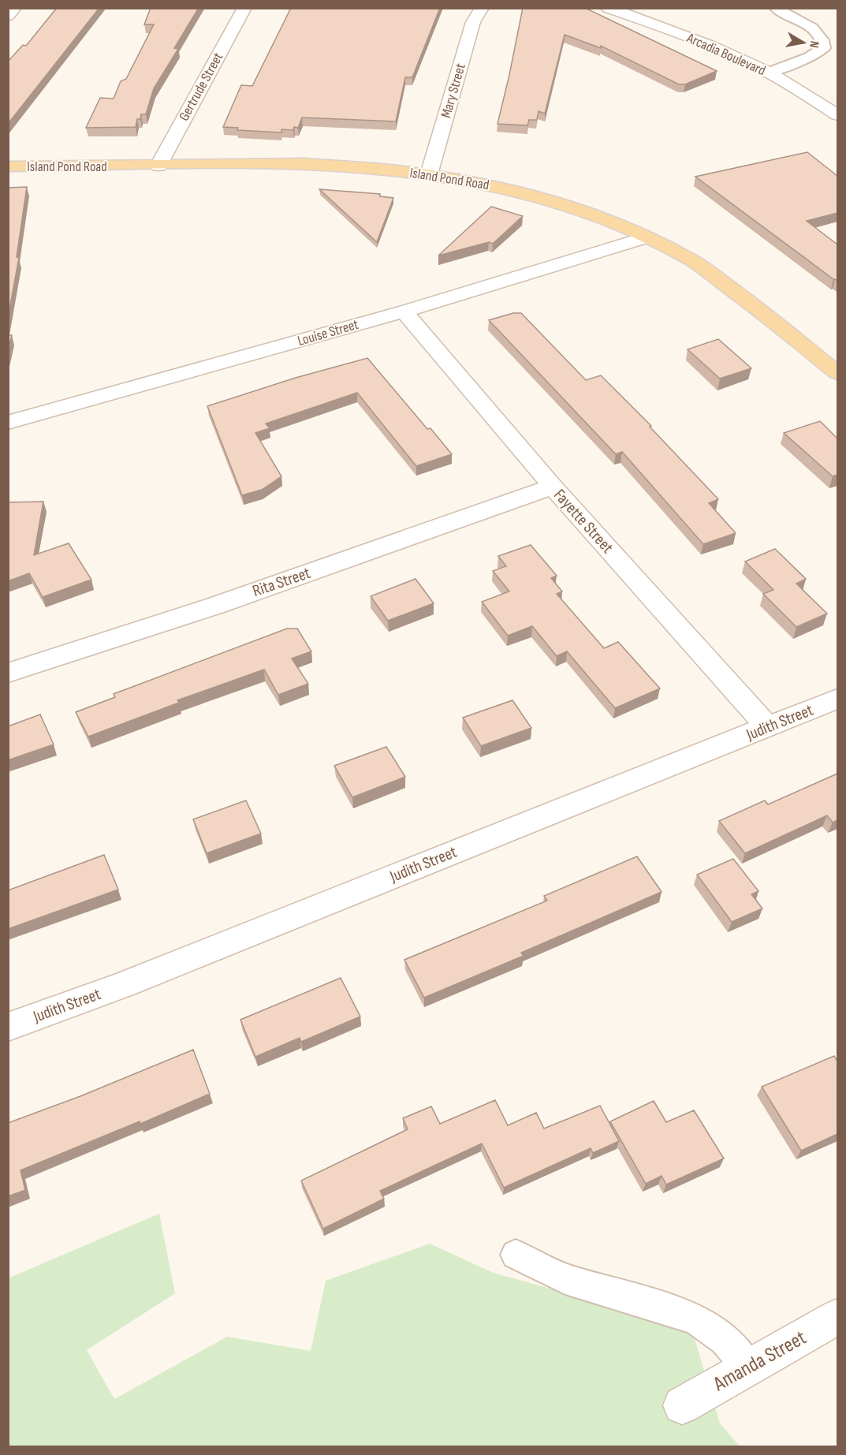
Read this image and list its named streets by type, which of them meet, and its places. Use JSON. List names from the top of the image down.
{
  "streets": {
    "main road": ["Island Pond Road"],
    "street": [
      "Arcadia Boulevard",
      "Gertrude Street",
      "Mary Street",
      "Louise Street",
      "Fayette Street",
      "Rita Street",
      "Judith Street",
      "Amanda Street"
    ]
  },
  "crossings": [
    ["Gertrude Street", "Island Pond Road"],
    ["Mary Street", "Island Pond Road"],
    ["Island Pond Road", "Louise Street"],
    ["Louise Street", "Fayette Street"],
    ["Fayette Street", "Rita Street"],
    ["Fayette Street", "Judith Street"]
  ],
  "north": "right"
}
